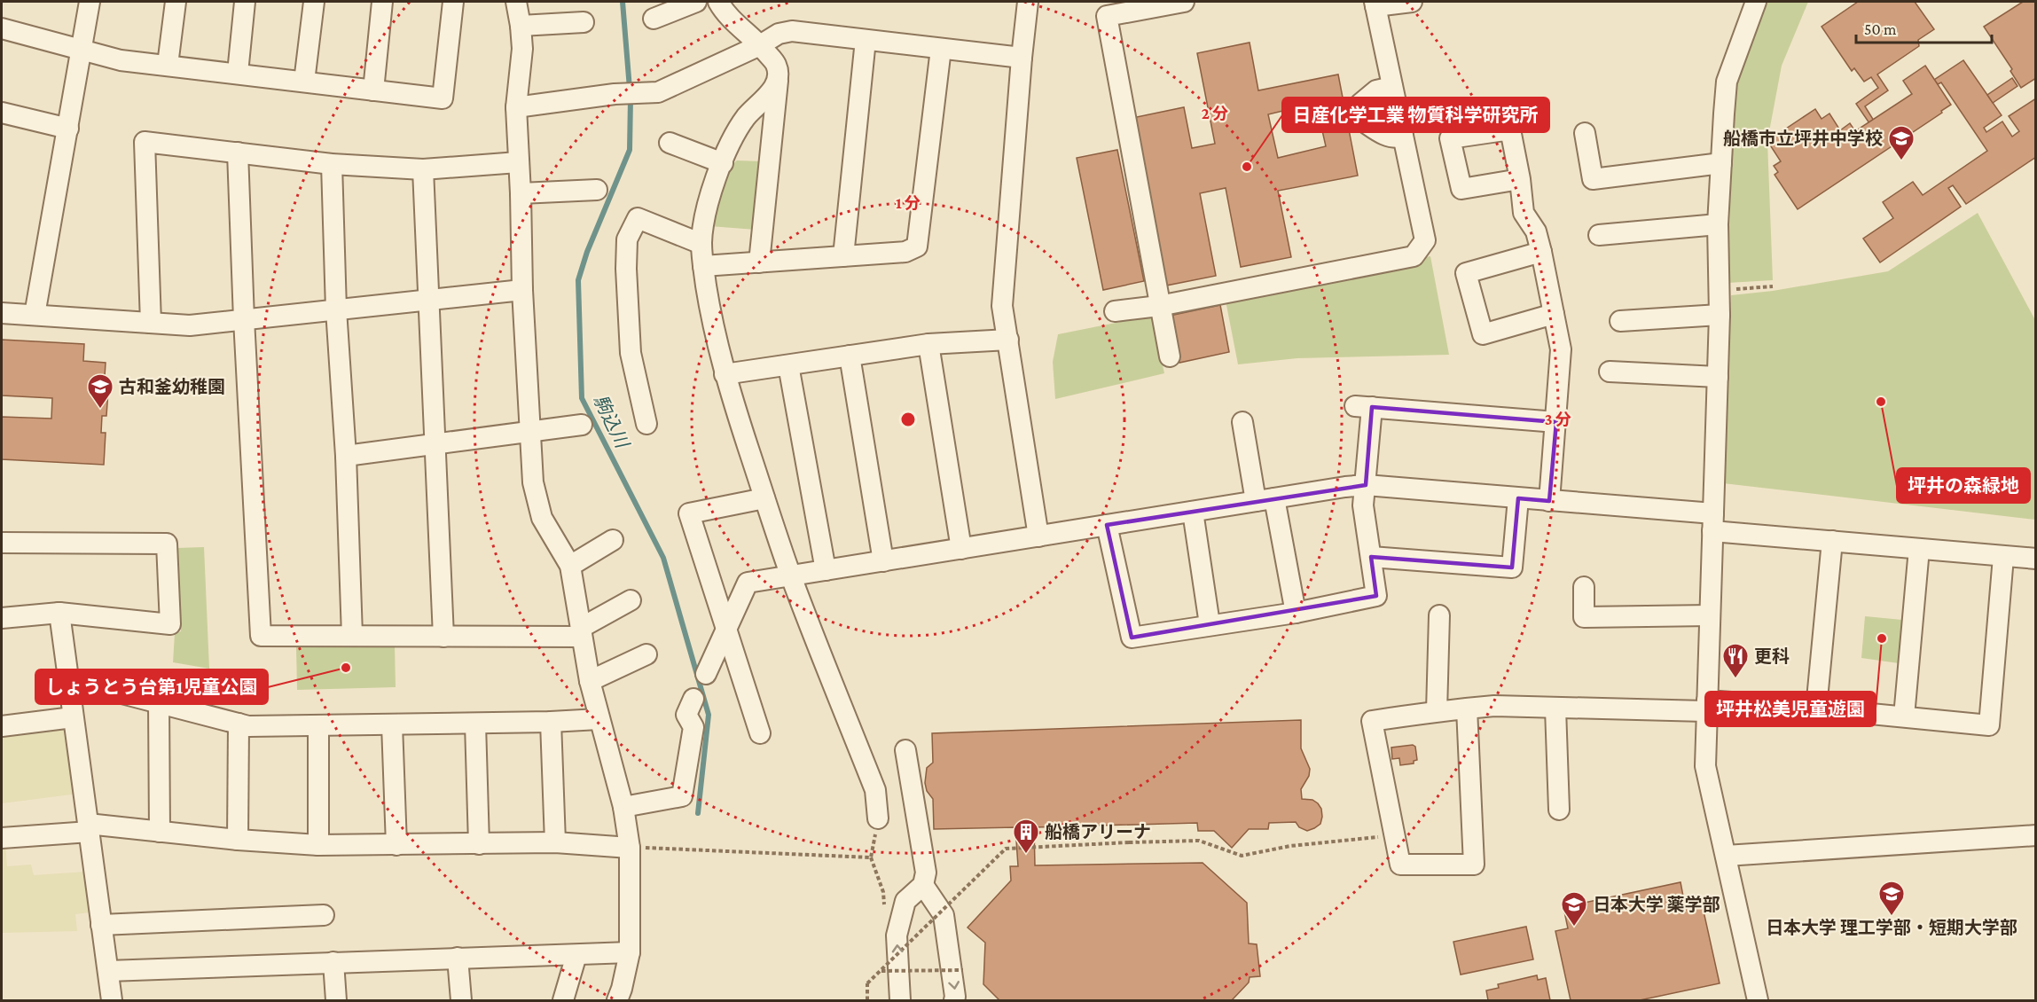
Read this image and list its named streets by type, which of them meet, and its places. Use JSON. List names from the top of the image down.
{
  "water": ["駒込川"],
  "places": {
    "school or university": [
      "船橋市立坪井中学校",
      "古和釜幼稚園",
      "日本大学 理工学部・短期大学部",
      "日本大学 薬学部"
    ],
    "other": [
      "日産化学工業 物質科学研究所",
      "坪井の森緑地",
      "坪井松美児童遊園",
      "しょうとう台第1児童公園"
    ],
    "restaurant": ["更科"],
    "building": ["船橋アリーナ"]
  },
  "scale_bar": "50 m",
  "rings": ["2 分", "1 分", "3 分"]
}
